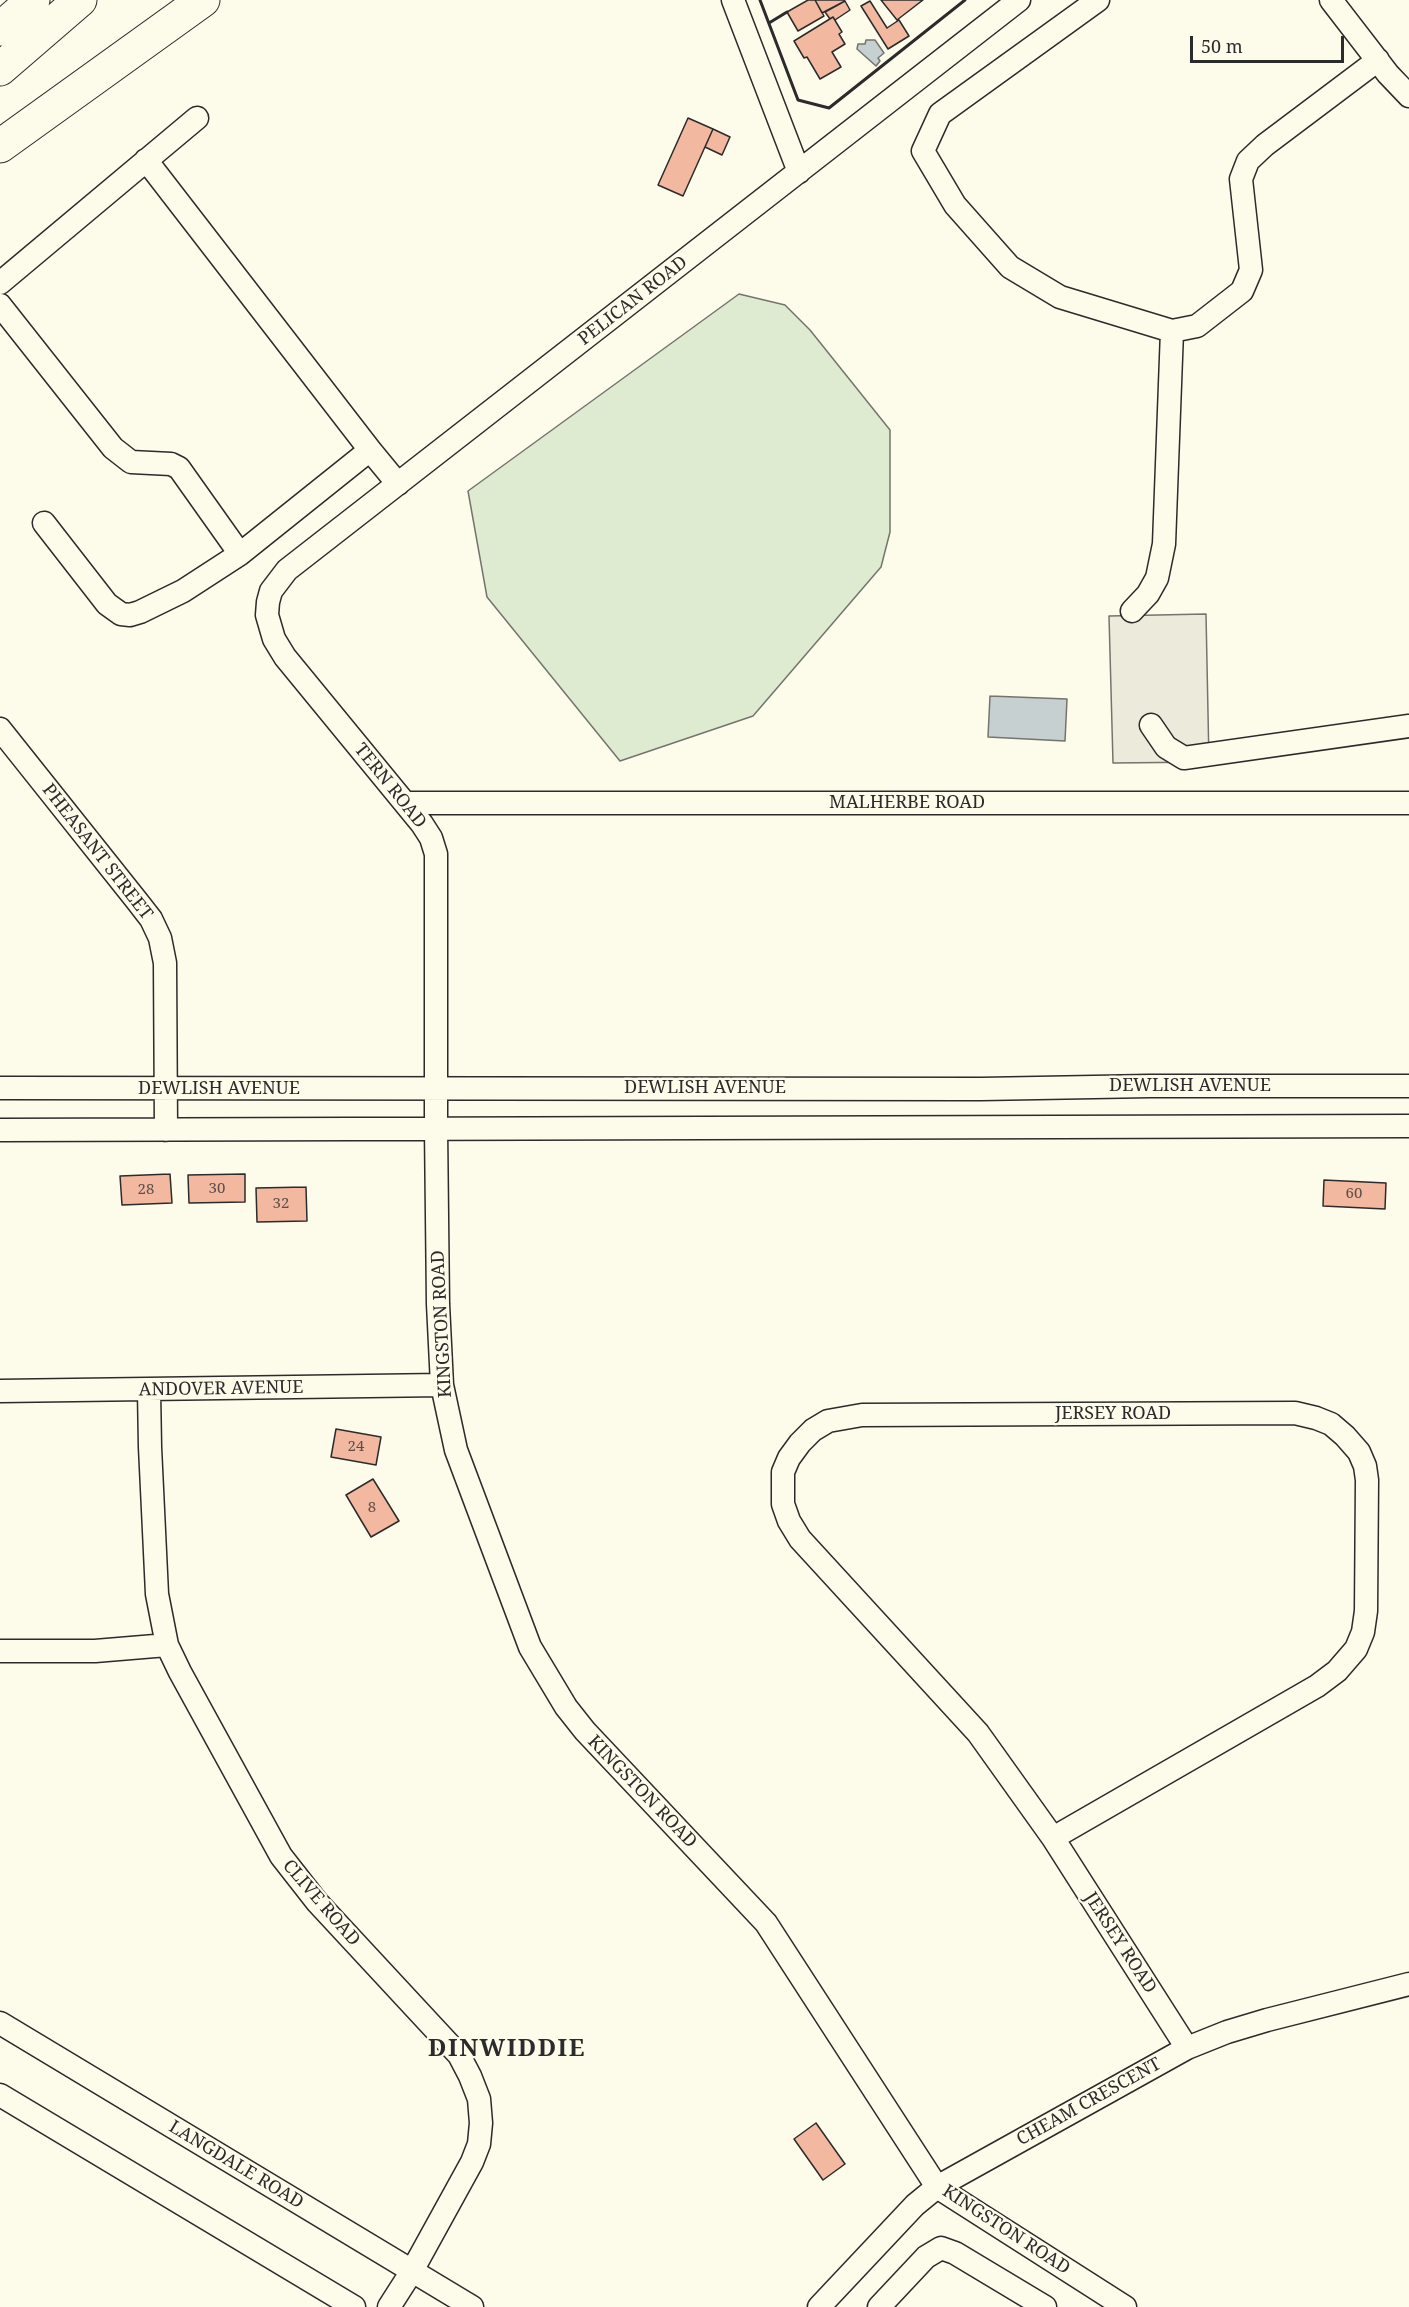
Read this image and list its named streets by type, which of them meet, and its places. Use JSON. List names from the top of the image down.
{
  "streets": {
    "street": [
      "PELICAN ROAD",
      "TERN ROAD",
      "MALHERBE ROAD",
      "PHEASANT STREET",
      "DEWLISH AVENUE",
      "KINGSTON ROAD",
      "ANDOVER AVENUE",
      "JERSEY ROAD",
      "CLIVE ROAD",
      "CHEAM CRESCENT",
      "LANGDALE ROAD"
    ]
  },
  "crossings": [
    ["PELICAN ROAD", "TERN ROAD"],
    ["TERN ROAD", "MALHERBE ROAD"],
    ["TERN ROAD", "DEWLISH AVENUE"],
    ["TERN ROAD", "KINGSTON ROAD"],
    ["PHEASANT STREET", "DEWLISH AVENUE"],
    ["KINGSTON ROAD", "ANDOVER AVENUE"],
    ["KINGSTON ROAD", "CHEAM CRESCENT"],
    ["ANDOVER AVENUE", "CLIVE ROAD"],
    ["JERSEY ROAD", "CHEAM CRESCENT"],
    ["CLIVE ROAD", "LANGDALE ROAD"]
  ],
  "districts": ["DINWIDDIE"],
  "house_numbers": [
    "30",
    "28",
    "60",
    "32",
    "24",
    "8"
  ],
  "scale_bar": "50 m"
}
